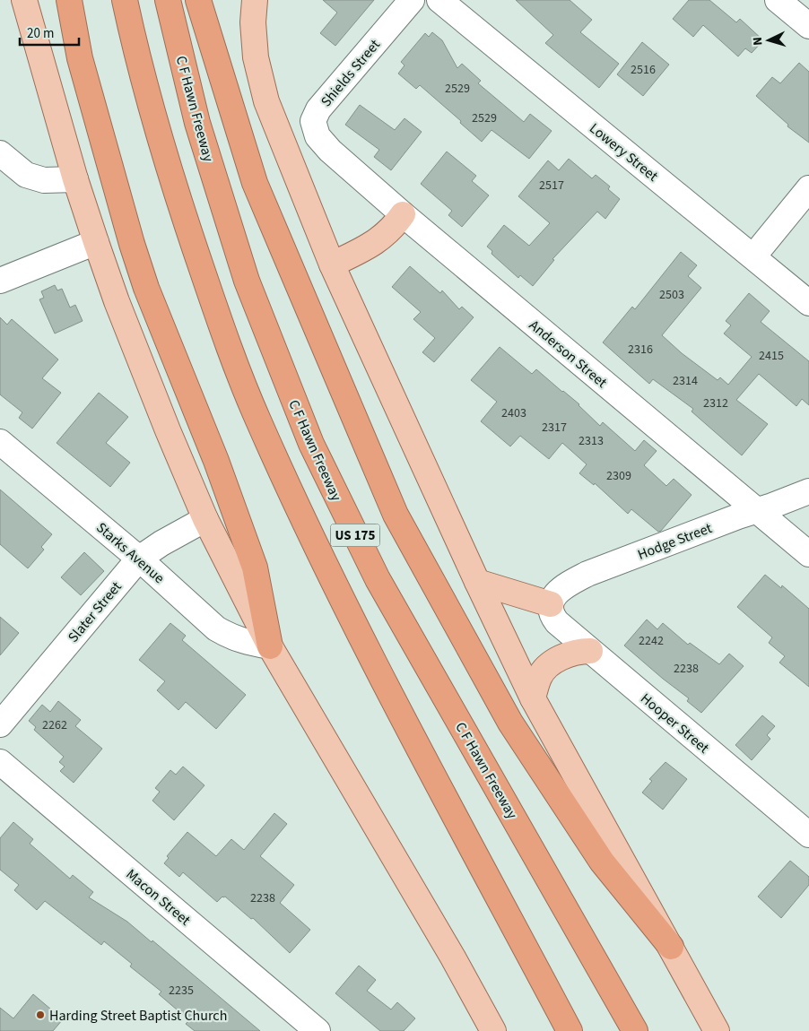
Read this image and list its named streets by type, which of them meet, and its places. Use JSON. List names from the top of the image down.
{
  "streets": {
    "highway": ["C F Hawn Freeway", "US 175"],
    "street": [
      "Shields Street",
      "Lowery Street",
      "Anderson Street",
      "Hodge Street",
      "Starks Avenue",
      "Slater Street",
      "Hooper Street",
      "Macon Street"
    ]
  },
  "crossings": [
    ["Shields Street", "Anderson Street"],
    ["Anderson Street", "Hodge Street"],
    ["Hodge Street", "Hooper Street"],
    ["Starks Avenue", "Slater Street"]
  ],
  "places": ["Harding Street Baptist Church"],
  "house_numbers": [
    "2516",
    "2529",
    "2529",
    "2517",
    "2503",
    "2316",
    "2415",
    "2314",
    "2312",
    "2403",
    "2317",
    "2313",
    "2309",
    "2242",
    "2238",
    "2262",
    "2238",
    "2235"
  ],
  "scale_bar": "20 m",
  "north": "left"
}
